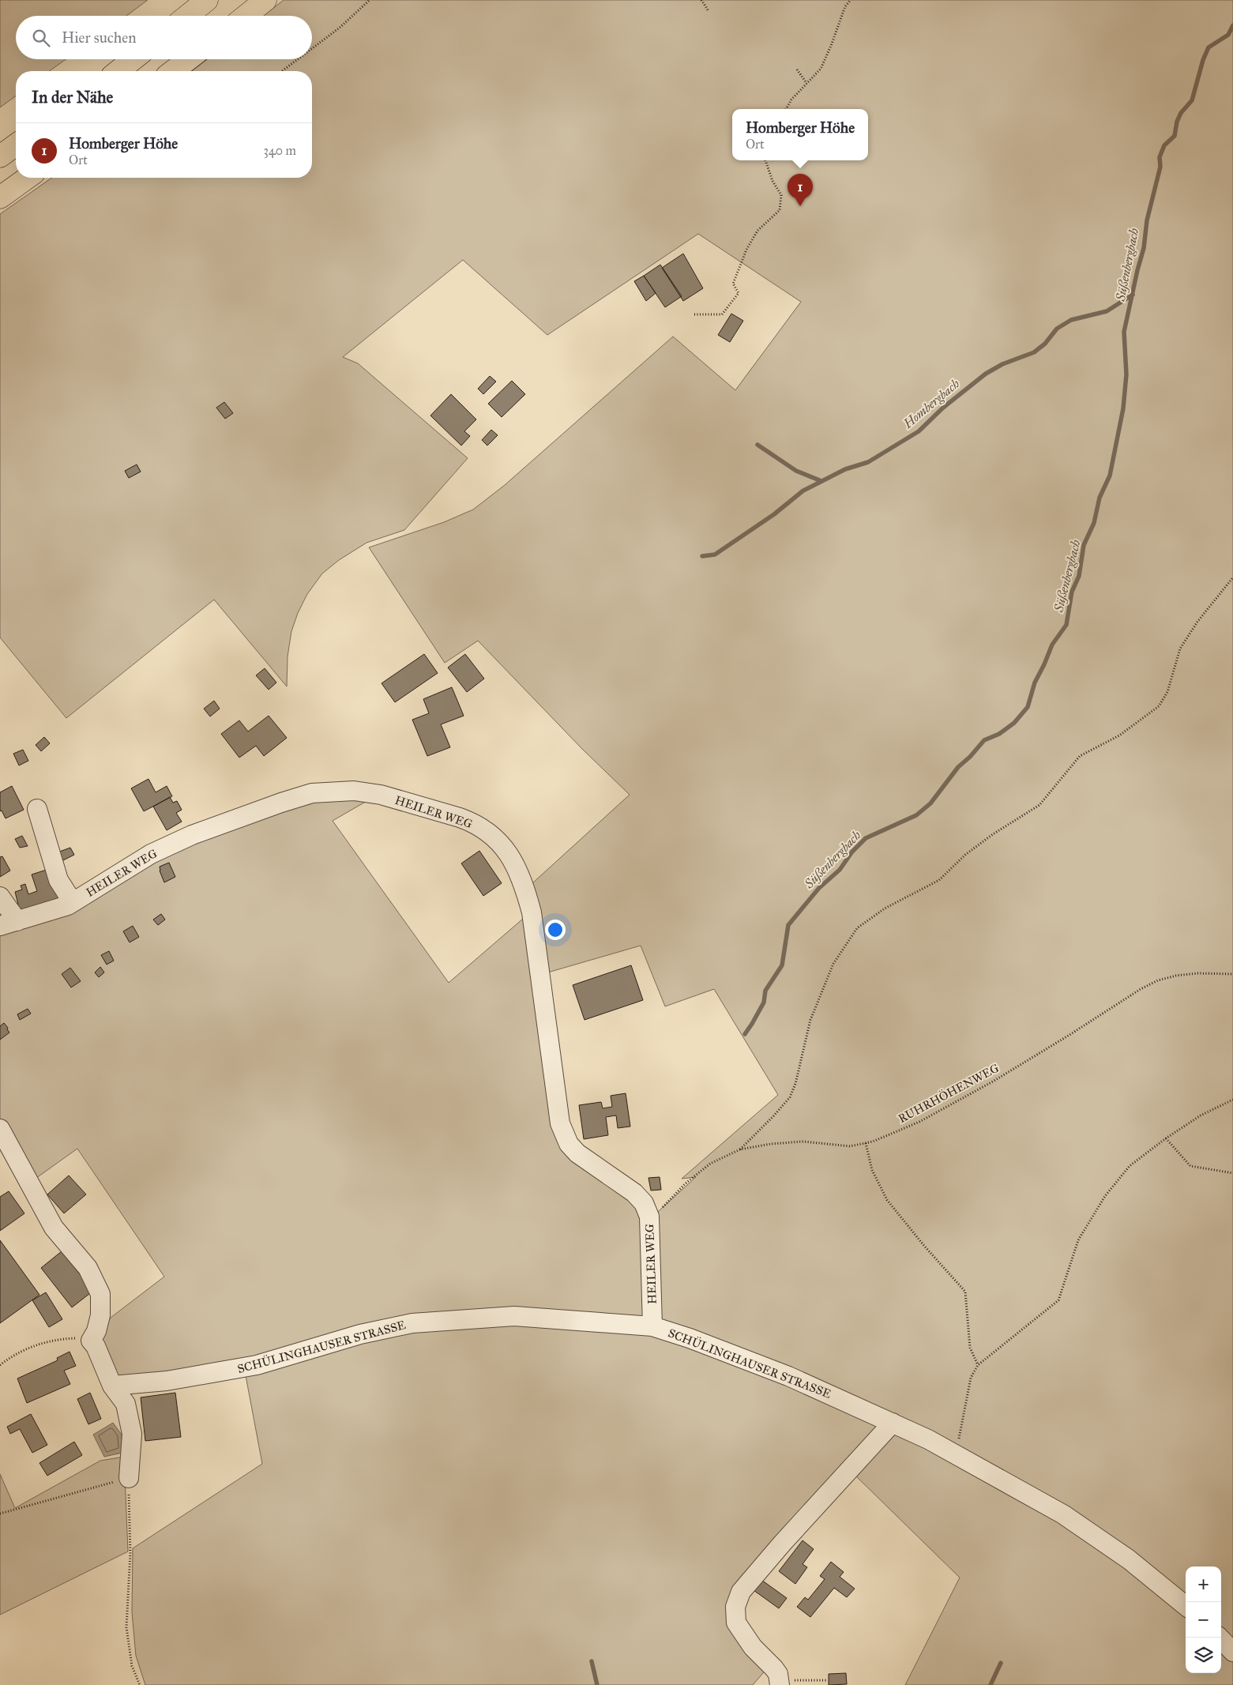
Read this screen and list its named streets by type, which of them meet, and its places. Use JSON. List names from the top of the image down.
{
  "streets": {
    "street": ["HEILER WEG", "SCHÜLINGHAUSER STRASSE"],
    "path": ["RUHRHÖHENWEG"]
  },
  "crossings": [
    ["HEILER WEG", "RUHRHÖHENWEG"],
    ["HEILER WEG", "SCHÜLINGHAUSER STRASSE"]
  ],
  "water": ["Süßenbergbach", "Hombergbach"],
  "page": {
    "search": "Hier suchen",
    "heading": "In der Nähe",
    "popup": ["Homberger Höhe", "Ort"],
    "list": [
      {
        "mark": "1",
        "name": "Homberger Höhe",
        "note": "Ort",
        "value": "340 m"
      }
    ],
    "pins": "1",
    "map_buttons": ["+", "−"]
  }
}
